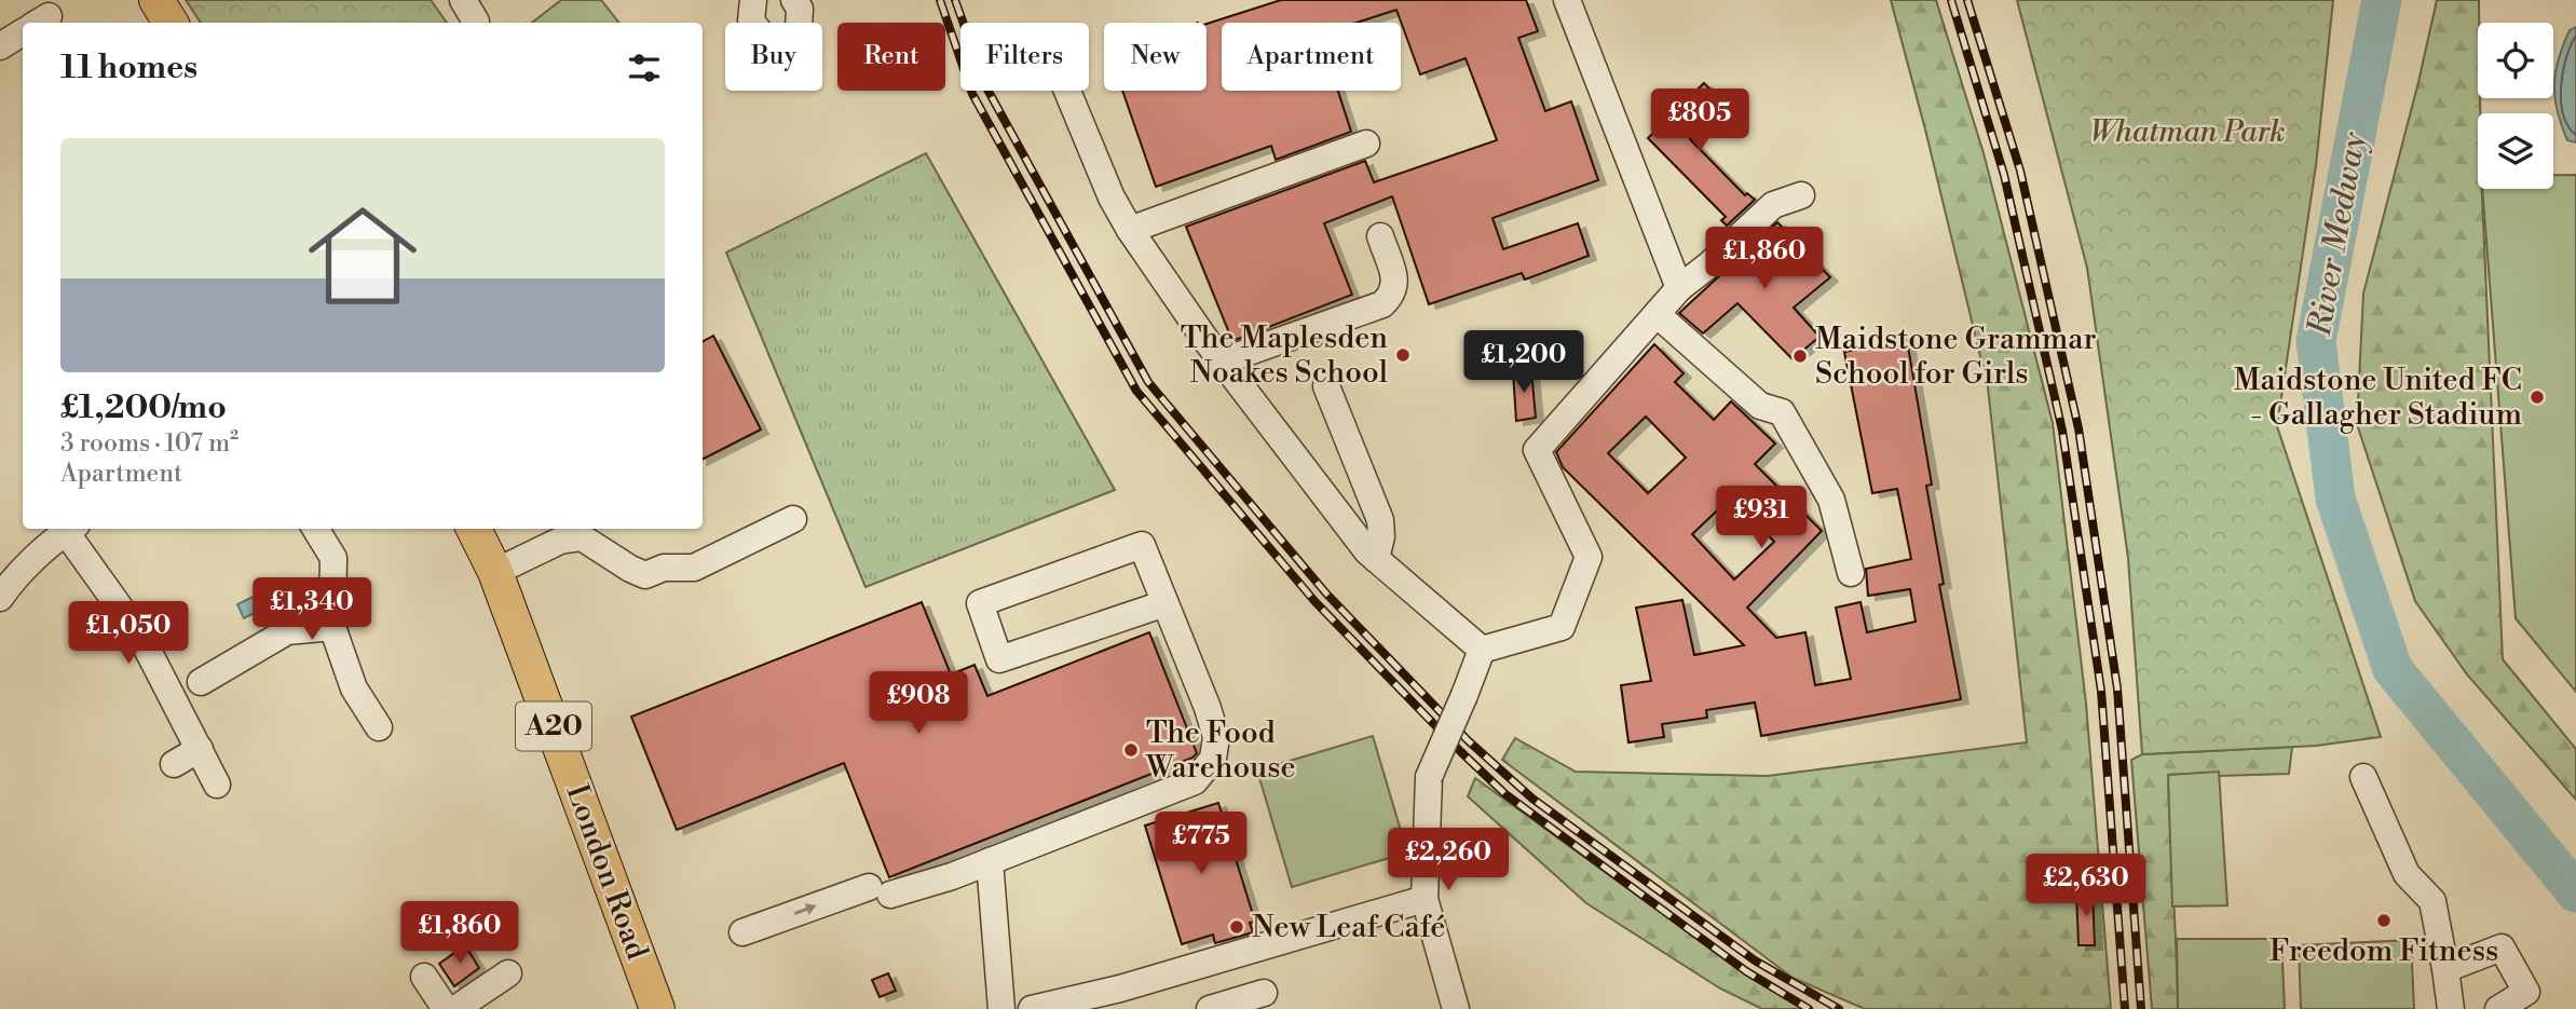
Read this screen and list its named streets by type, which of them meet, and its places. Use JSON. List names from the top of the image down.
{
  "streets": {
    "main road": ["A20", "London Road"]
  },
  "water": ["River Medway"],
  "parks": ["Whatman Park"],
  "places": [
    "The Maplesden Noakes School",
    "Maidstone Grammar School for Girls",
    "Maidstone United FC - Gallagher Stadium",
    "The Food Warehouse",
    "Freedom Fitness",
    "New Leaf Café"
  ],
  "page": {
    "chip": [
      "Buy",
      "Rent",
      "Filters",
      "New",
      "Apartment"
    ],
    "heading": "11 homes",
    "price": [
      "£805",
      "£1,860",
      "£1,200",
      "£931",
      "£1,340",
      "£1,050",
      "£908",
      "£775",
      "£2,260",
      "£2,630",
      "£1,860"
    ],
    "list": [
      {
        "name": "£1,200/mo",
        "note": "3 rooms · 107 m² · Apartment"
      }
    ]
  }
}
